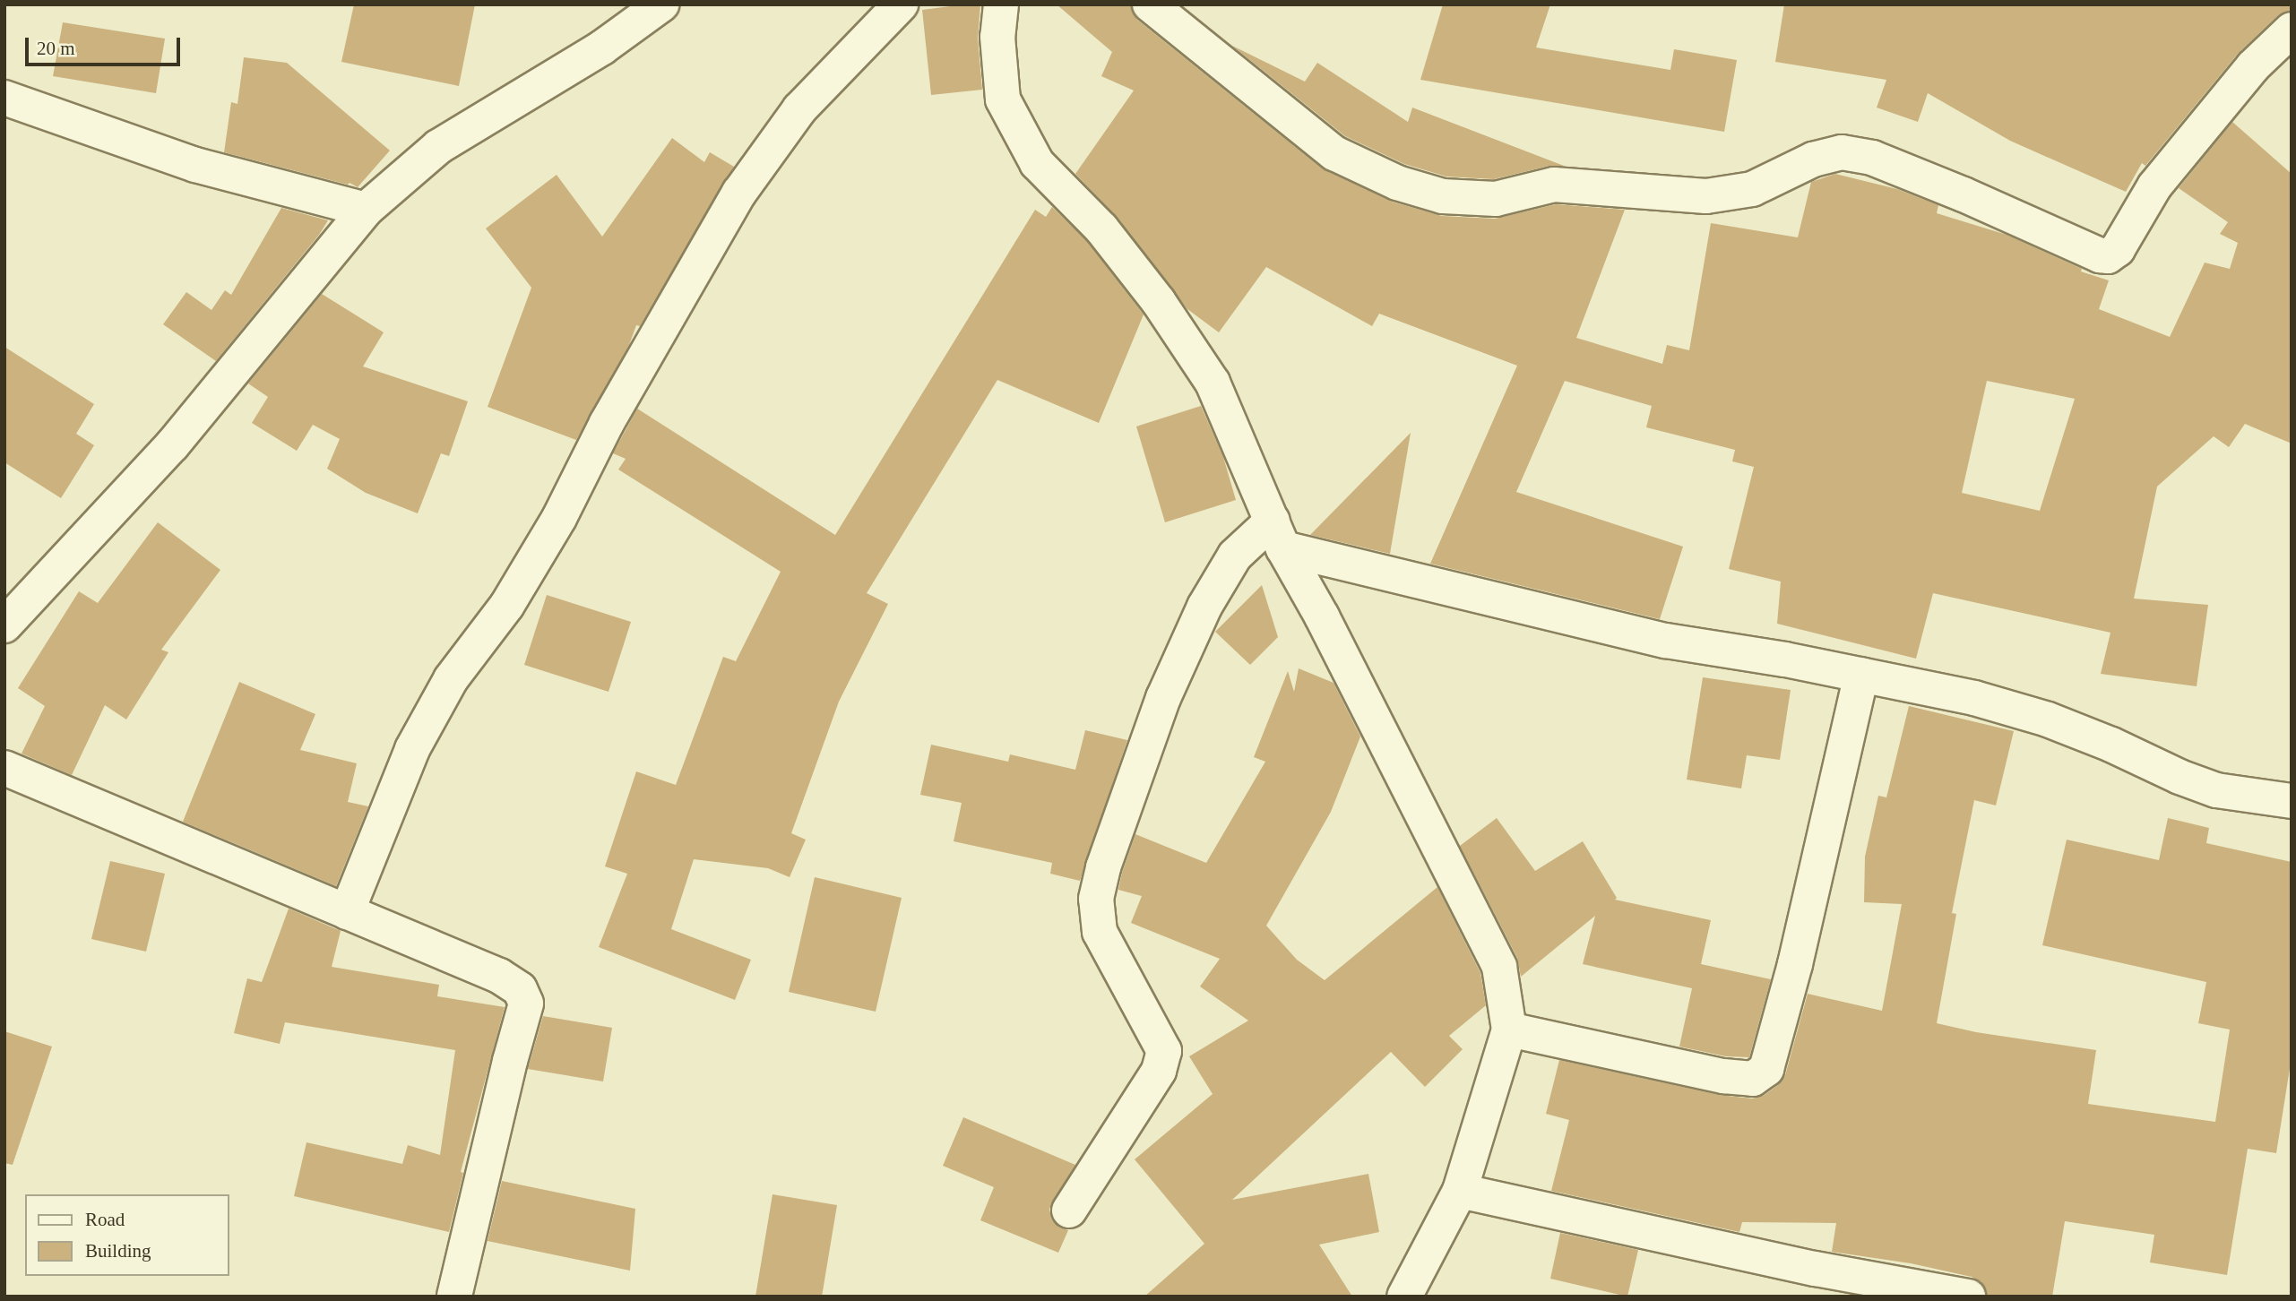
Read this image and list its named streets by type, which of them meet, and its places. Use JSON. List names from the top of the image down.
{
  "legend": ["Road", "Building"],
  "scale_bar": "20 m"
}
